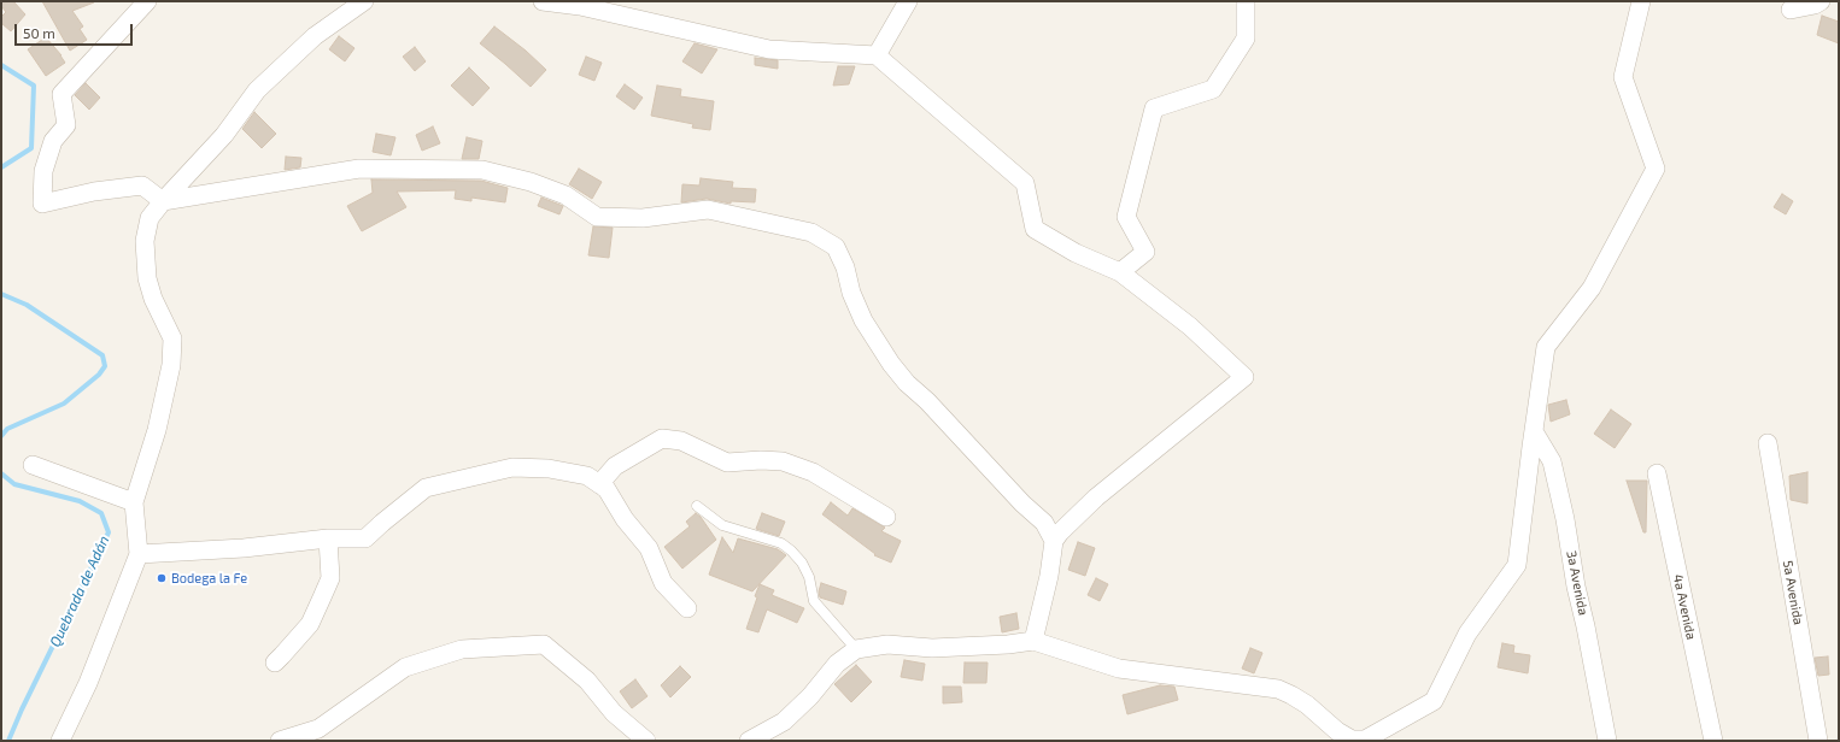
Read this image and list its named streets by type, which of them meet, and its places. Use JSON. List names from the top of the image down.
{
  "streets": {
    "street": ["3a Avenida", "5a Avenida", "4a Avenida"]
  },
  "water": ["Quebrada de Adán"],
  "places": ["Bodega la Fe"],
  "scale_bar": "50 m"
}
